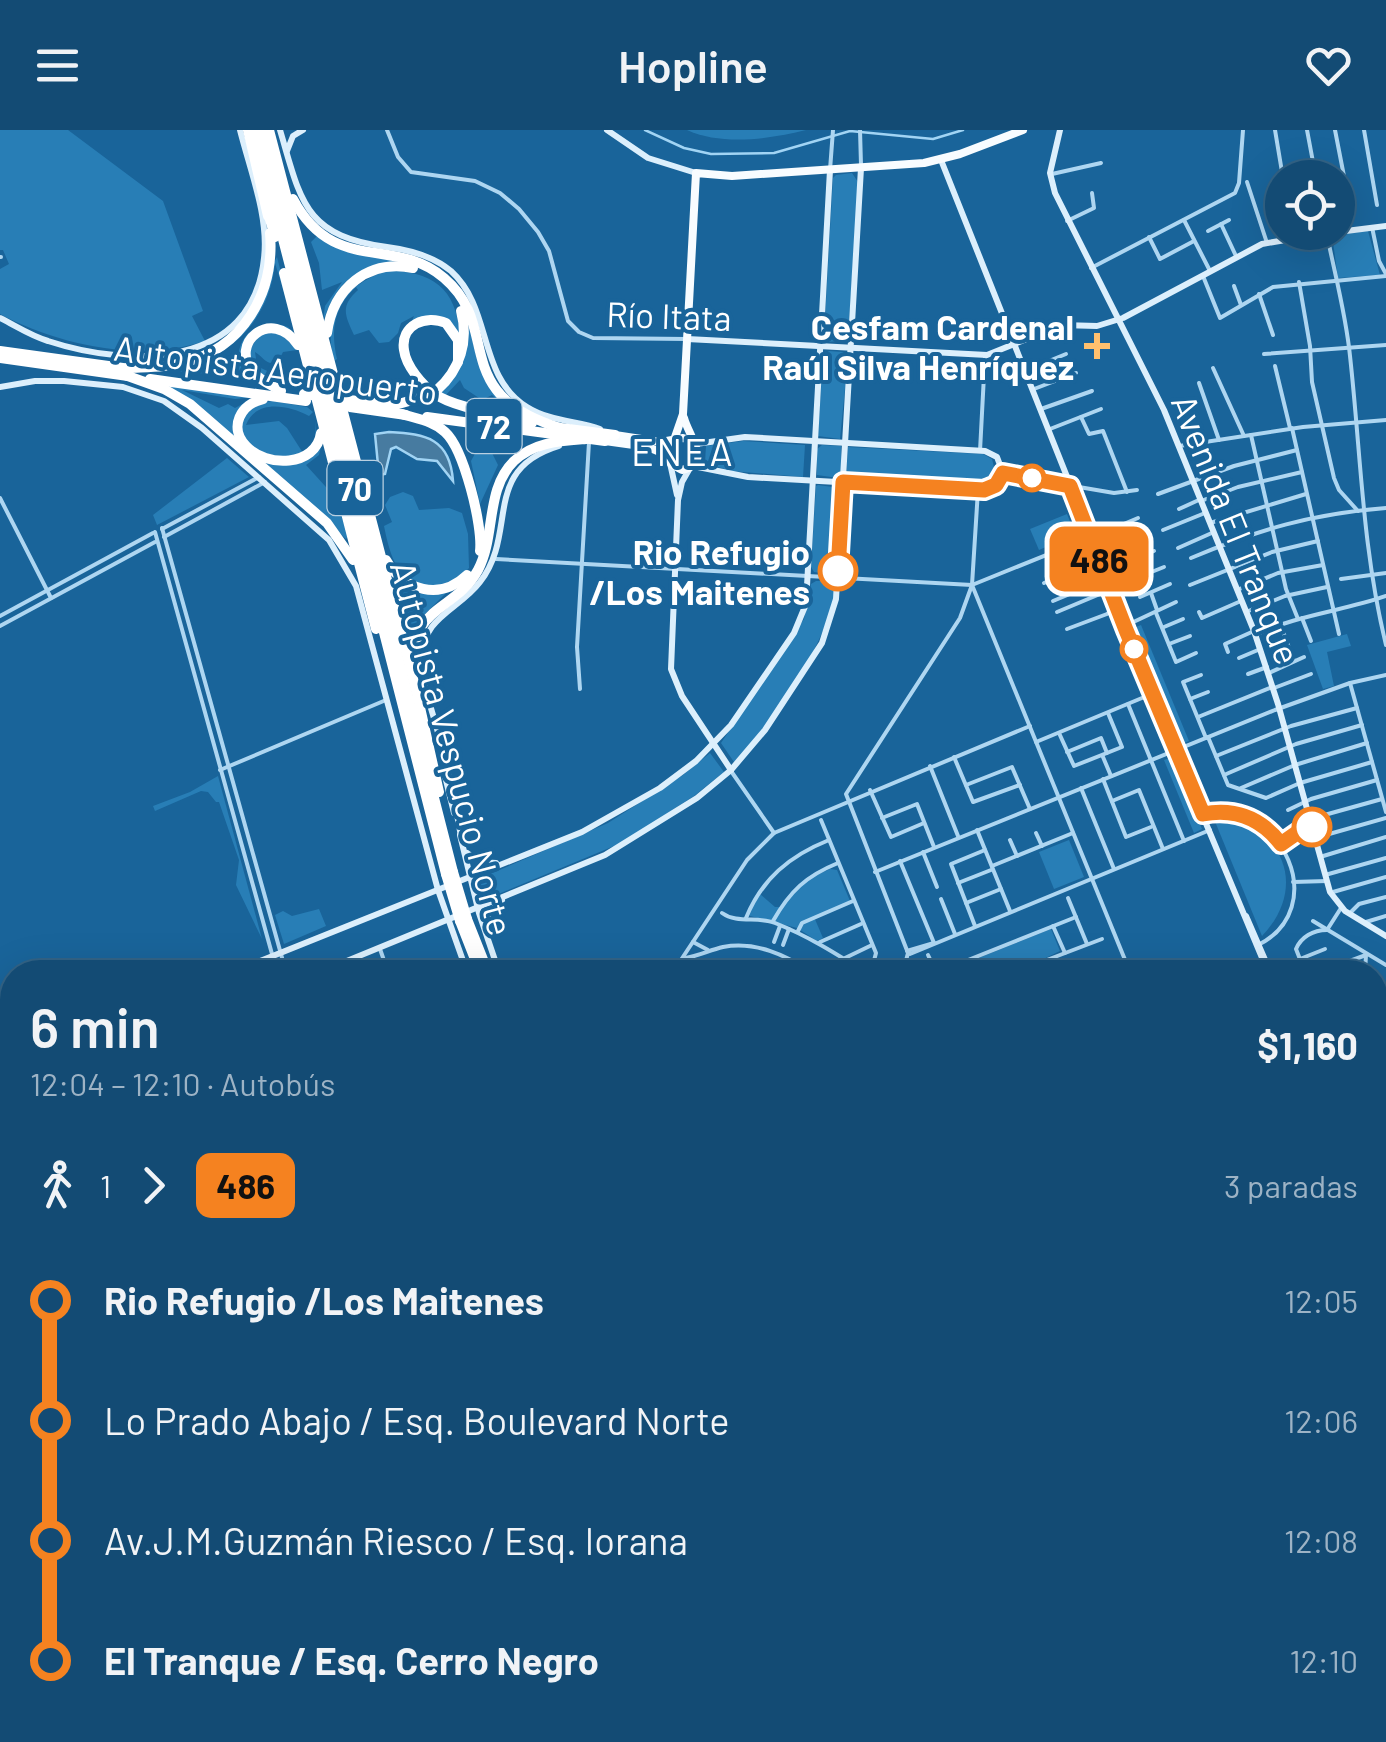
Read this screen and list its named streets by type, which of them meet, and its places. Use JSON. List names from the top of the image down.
{
  "streets": {
    "highway": [
      "Autopista Aeropuerto",
      "72",
      "70",
      "Autopista Vespucio Norte"
    ],
    "street": ["Río Itata", "Avenida El Tranque"]
  },
  "crossings": [
    ["Río Itata", "Avenida El Tranque"]
  ],
  "districts": ["ENEA"],
  "places": {
    "health": ["Cesfam Cardenal Raúl Silva Henríquez"],
    "other": ["Rio Refugio /Los Maitenes"]
  },
  "lines": ["bus line 486"],
  "page": {
    "header": "Hopline",
    "on_map": "486",
    "heading": ["6 min", "12:04 – 12:10 · Autobús", "$1,160"],
    "legs": ["1", "486", "3 paradas"],
    "list": [
      {
        "name": "Rio Refugio /Los Maitenes",
        "value": "12:05"
      },
      {
        "name": "Lo Prado Abajo / Esq. Boulevard Norte",
        "value": "12:06"
      },
      {
        "name": "Av.J.M.Guzmán Riesco / Esq. Iorana",
        "value": "12:08"
      },
      {
        "name": "El Tranque / Esq. Cerro Negro",
        "value": "12:10"
      }
    ]
  }
}
